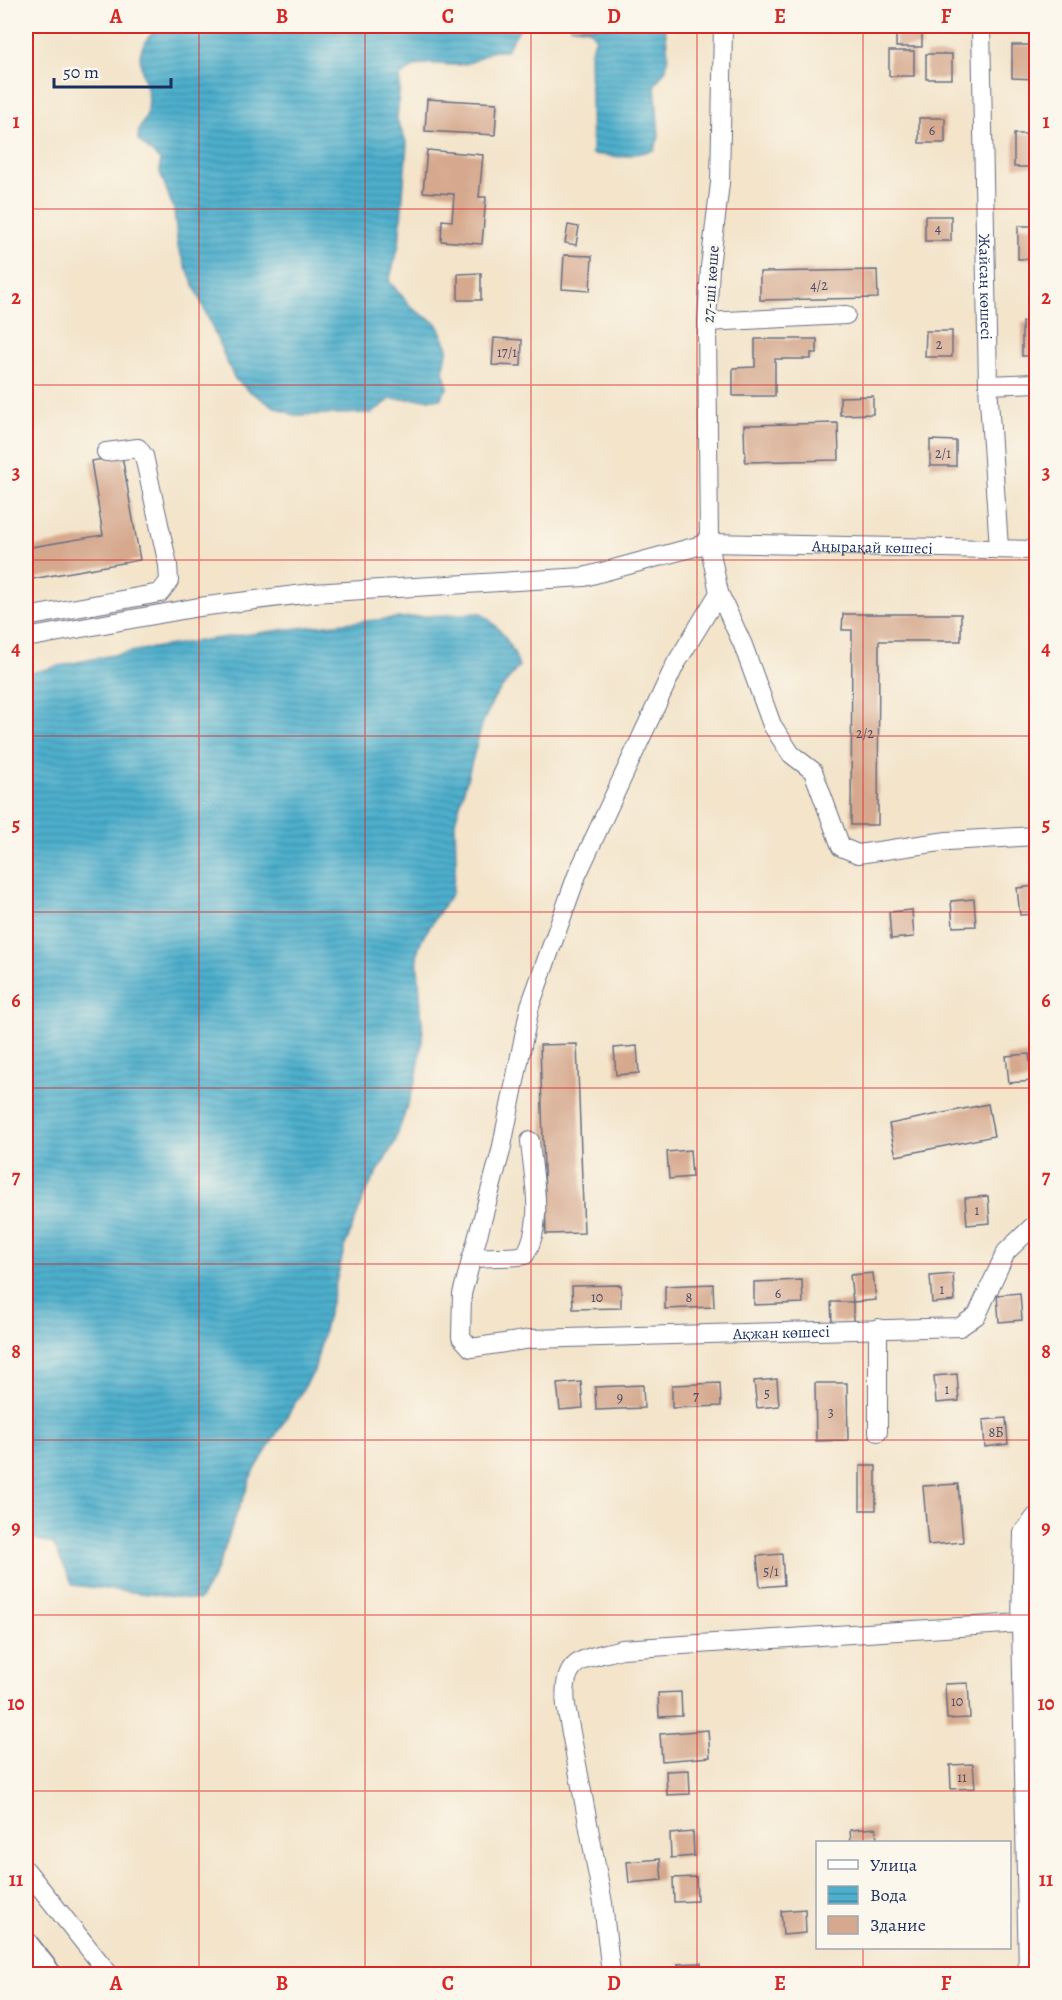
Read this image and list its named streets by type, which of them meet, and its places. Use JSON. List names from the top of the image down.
{
  "streets": {
    "street": [
      "27-ші көше",
      "Жайсаң көшесі",
      "Аңырақай көшесі",
      "Ақжан көшесі"
    ]
  },
  "crossings": [
    ["27-ші көше", "Аңырақай көшесі"],
    ["Жайсаң көшесі", "Аңырақай көшесі"]
  ],
  "house_numbers": [
    "6",
    "4",
    "4/2",
    "2",
    "17/1",
    "2/1",
    "2/2",
    "1",
    "1",
    "6",
    "10",
    "8",
    "1",
    "5",
    "7",
    "9",
    "3",
    "8Б",
    "5/1",
    "10",
    "11"
  ],
  "legend": ["Улица", "Вода", "Здание"],
  "scale_bar": "50 m",
  "grid": {
    "columns": [
      "A",
      "B",
      "C",
      "D",
      "E",
      "F"
    ],
    "rows": [
      "1",
      "2",
      "3",
      "4",
      "5",
      "6",
      "7",
      "8",
      "9",
      "10",
      "11"
    ]
  }
}
